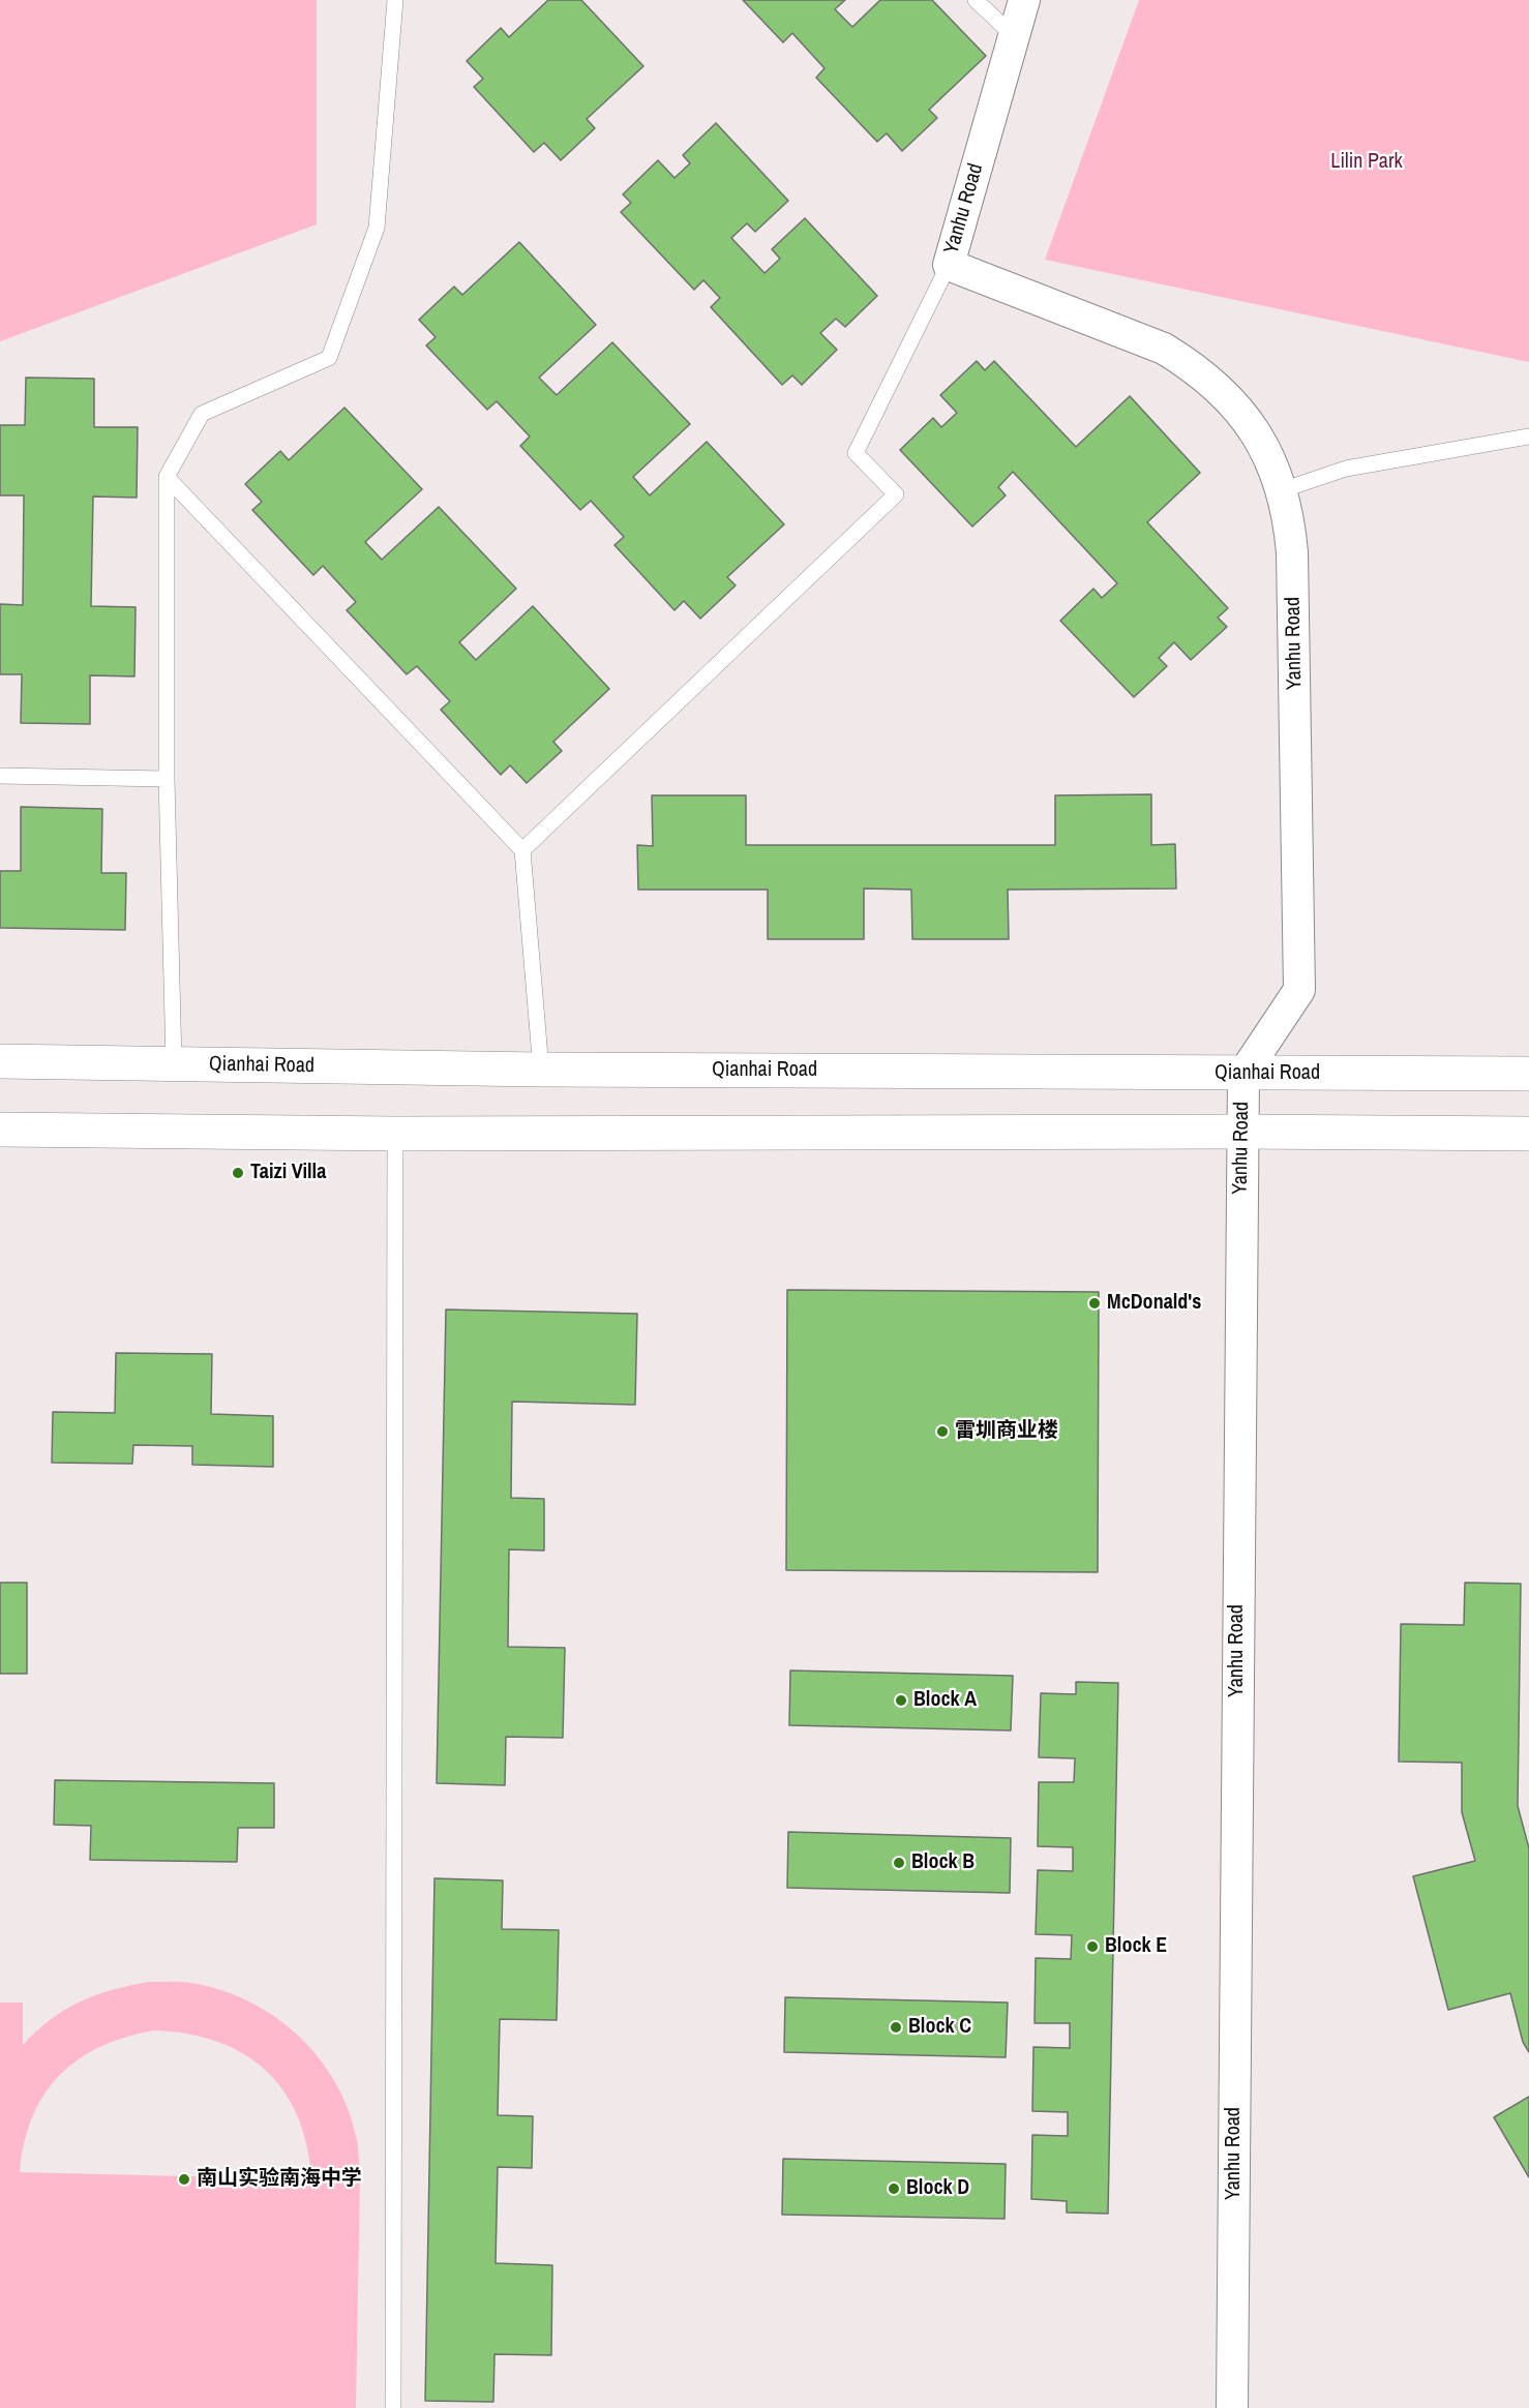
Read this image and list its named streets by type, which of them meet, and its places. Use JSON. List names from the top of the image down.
{
  "streets": {
    "street": ["Yanhu Road", "Qianhai Road"]
  },
  "crossings": [
    ["Yanhu Road", "Qianhai Road"]
  ],
  "parks": ["Lilin Park"],
  "places": [
    "Taizi Villa",
    "McDonald's",
    "雷圳商业楼",
    "Block A",
    "Block B",
    "Block E",
    "Block C",
    "南山实验南海中学",
    "Block D"
  ]
}
